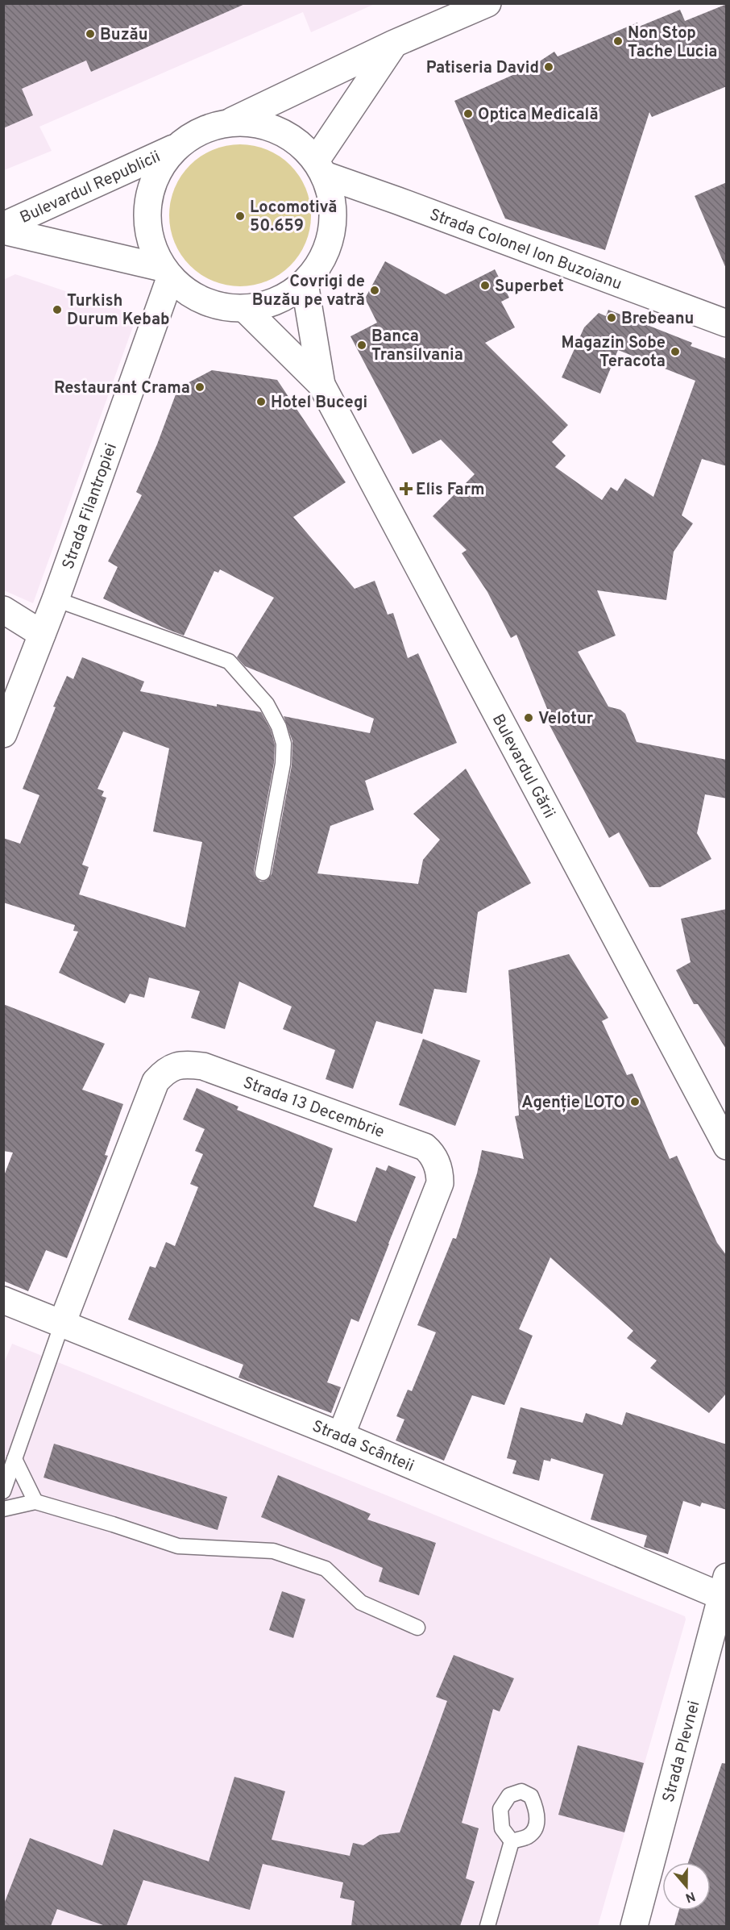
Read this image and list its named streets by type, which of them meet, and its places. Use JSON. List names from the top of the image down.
{
  "streets": {
    "street": [
      "Bulevardul Republicii",
      "Strada Colonel Ion Buzoianu",
      "Strada Filantropiei",
      "Bulevardul Gării",
      "Strada 13 Decembrie",
      "Strada Scânteii",
      "Strada Plevnei"
    ]
  },
  "crossings": [
    ["Bulevardul Republicii", "Strada Filantropiei"],
    ["Strada 13 Decembrie", "Strada Scânteii"],
    ["Strada Scânteii", "Strada Plevnei"]
  ],
  "places": {
    "other": [
      "Buzău",
      "Non Stop Tache Lucia",
      "Patiseria David",
      "Optica Medicală",
      "Locomotivă 50.659",
      "Superbet",
      "Covrigi de Buzău pe vatră",
      "Turkish Durum Kebab",
      "Brebeanu",
      "Banca Transilvania",
      "Magazin Sobe Teracota",
      "Restaurant Crama",
      "Hotel Bucegi",
      "Velotur",
      "Agenție LOTO"
    ],
    "health": ["Elis Farm"]
  },
  "north": "bottom"
}
